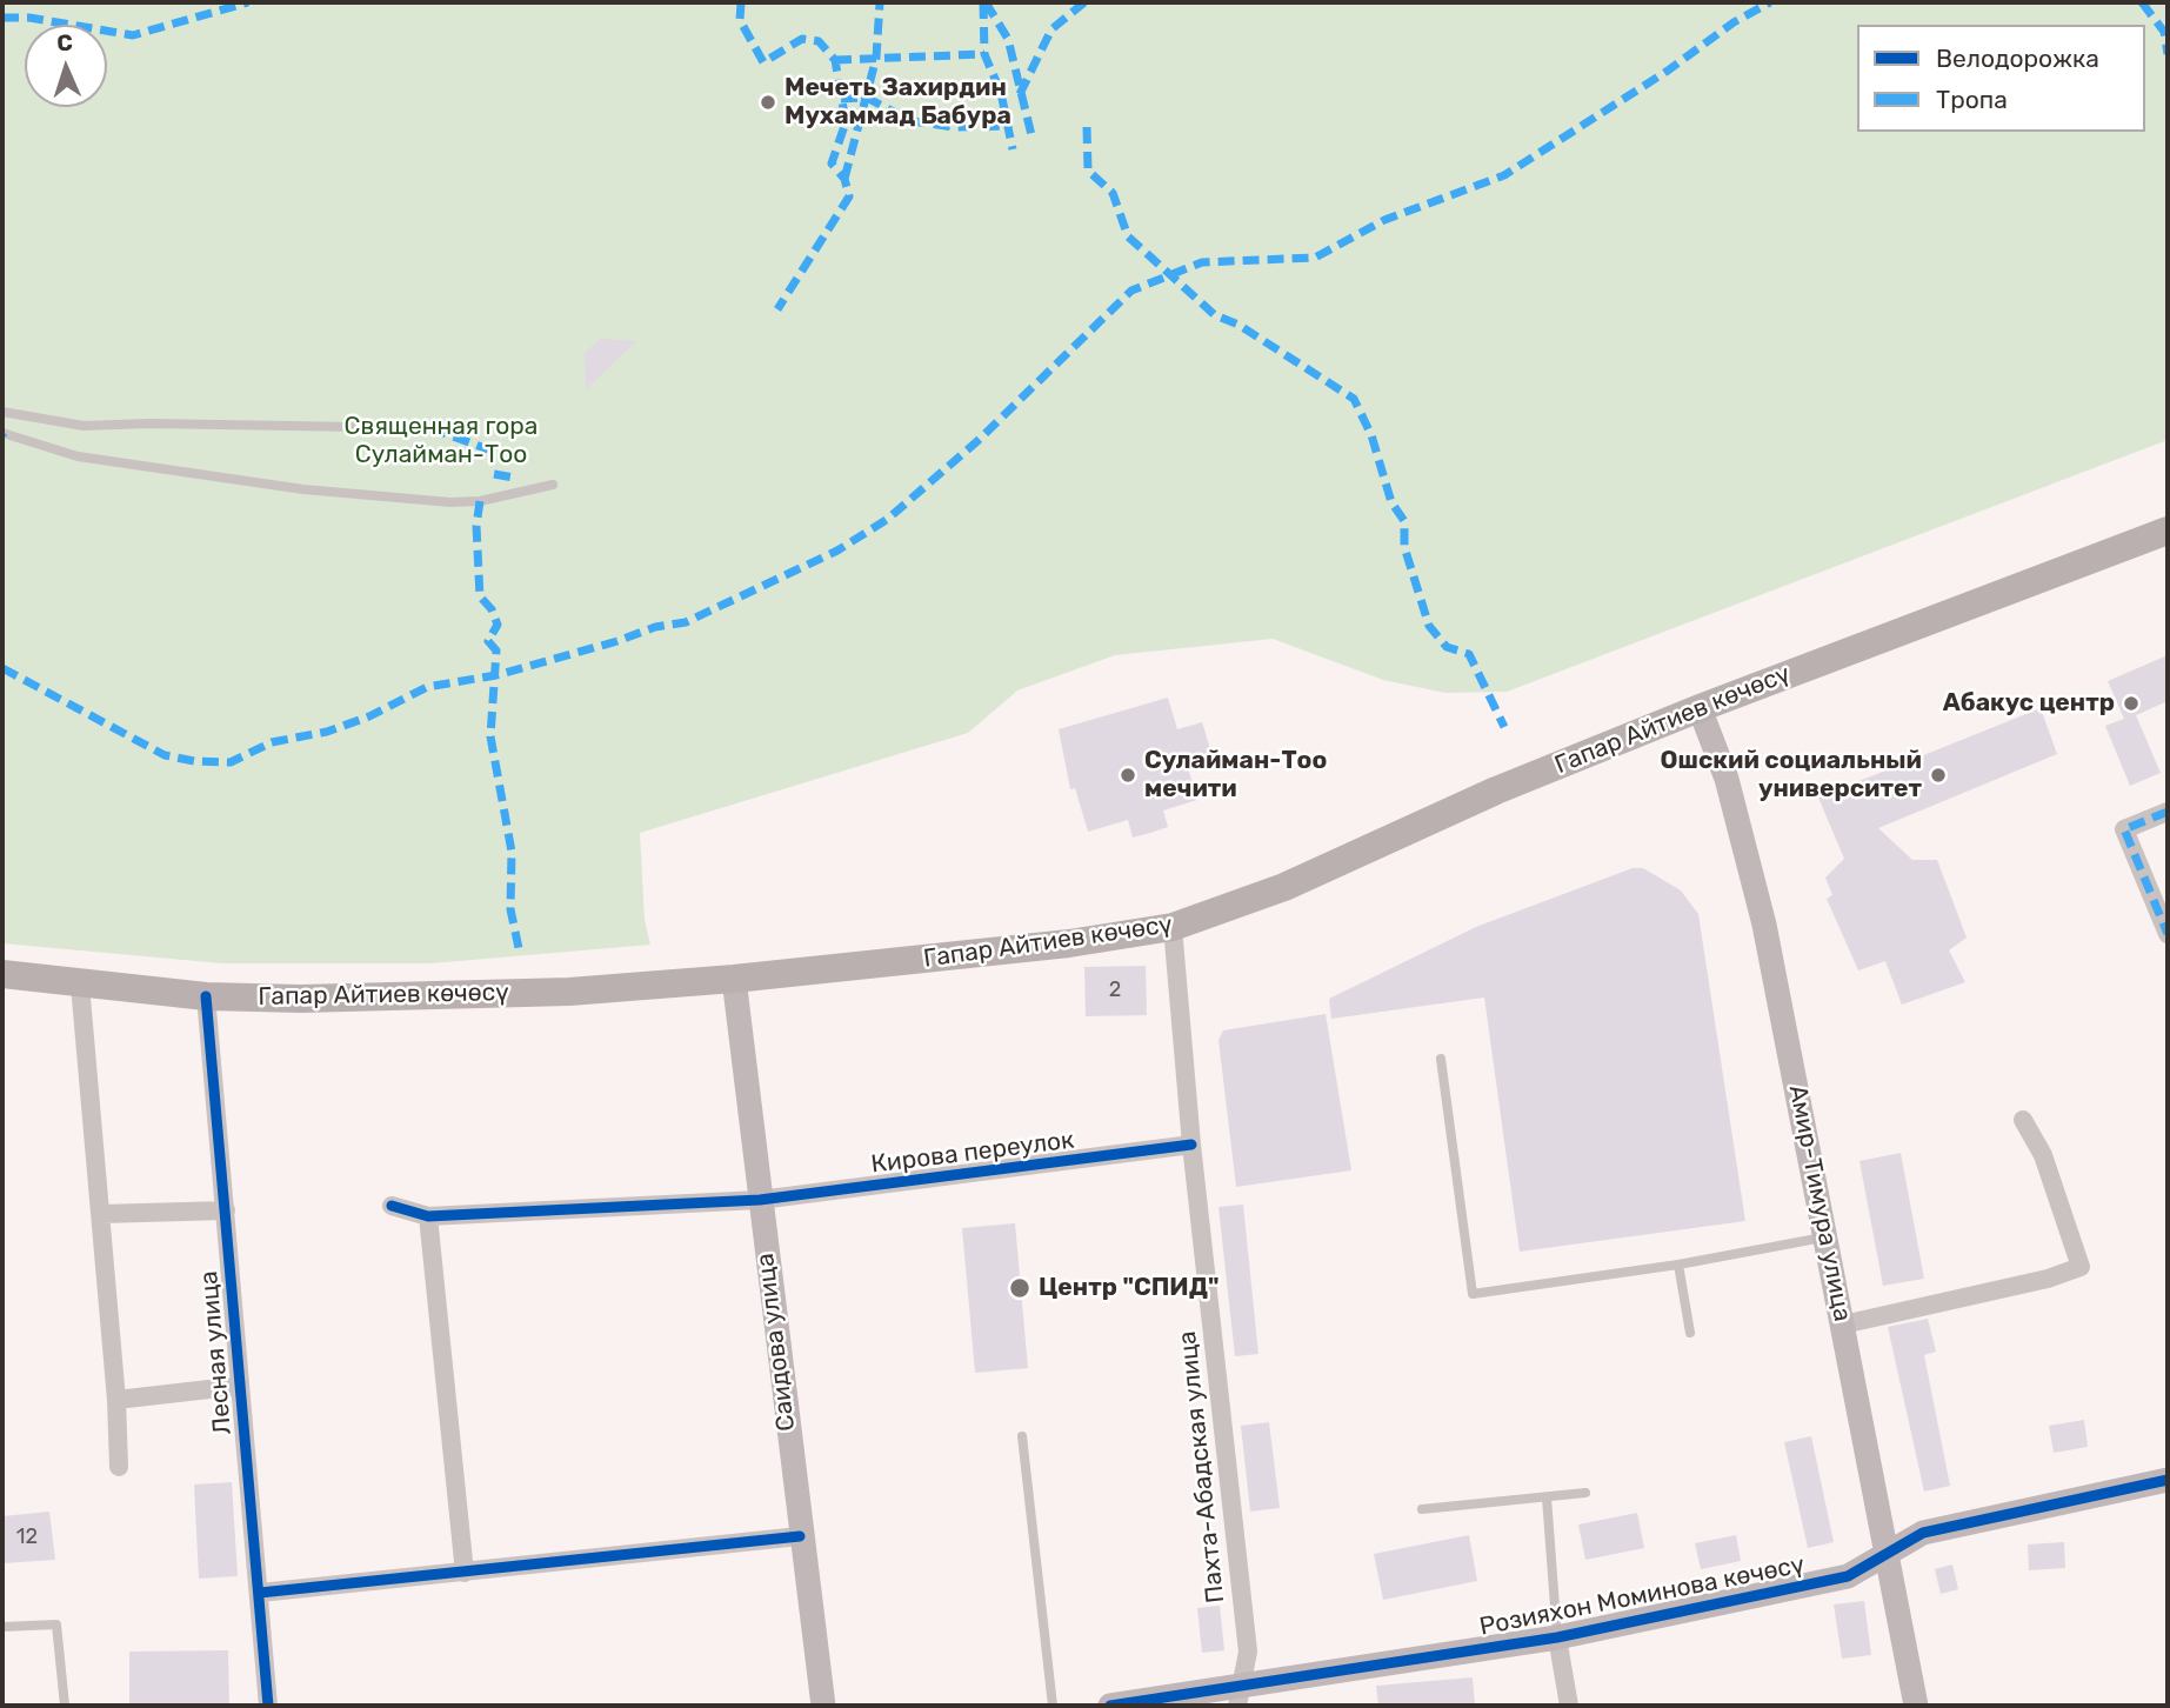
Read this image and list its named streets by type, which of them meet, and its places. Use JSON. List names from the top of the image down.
{
  "streets": {
    "main road": ["Гапар Айтиев көчөсү"],
    "street": [
      "Кирова переулок",
      "Амир-Тимура улица",
      "Саидова улица",
      "Лесная улица",
      "Пахта-Абадская улица",
      "Розияхон Моминова көчөсү"
    ]
  },
  "crossings": [
    ["Гапар Айтиев көчөсү", "Амир-Тимура улица"],
    ["Гапар Айтиев көчөсү", "Саидова улица"],
    ["Гапар Айтиев көчөсү", "Лесная улица"],
    ["Гапар Айтиев көчөсү", "Пахта-Абадская улица"],
    ["Кирова переулок", "Саидова улица"],
    ["Кирова переулок", "Пахта-Абадская улица"],
    ["Амир-Тимура улица", "Розияхон Моминова көчөсү"],
    ["Пахта-Абадская улица", "Розияхон Моминова көчөсү"]
  ],
  "parks": ["Священная гора Сулайман-Тоо"],
  "places": [
    "Мечеть Захирдин Мухаммад Бабура",
    "Абакус центр",
    "Сулайман-Тоо мечити",
    "Ошский социальный университет",
    "Центр \"СПИД\""
  ],
  "house_numbers": ["2", "12"],
  "legend": ["Велодорожка", "Тропа"],
  "north": "top"
}
